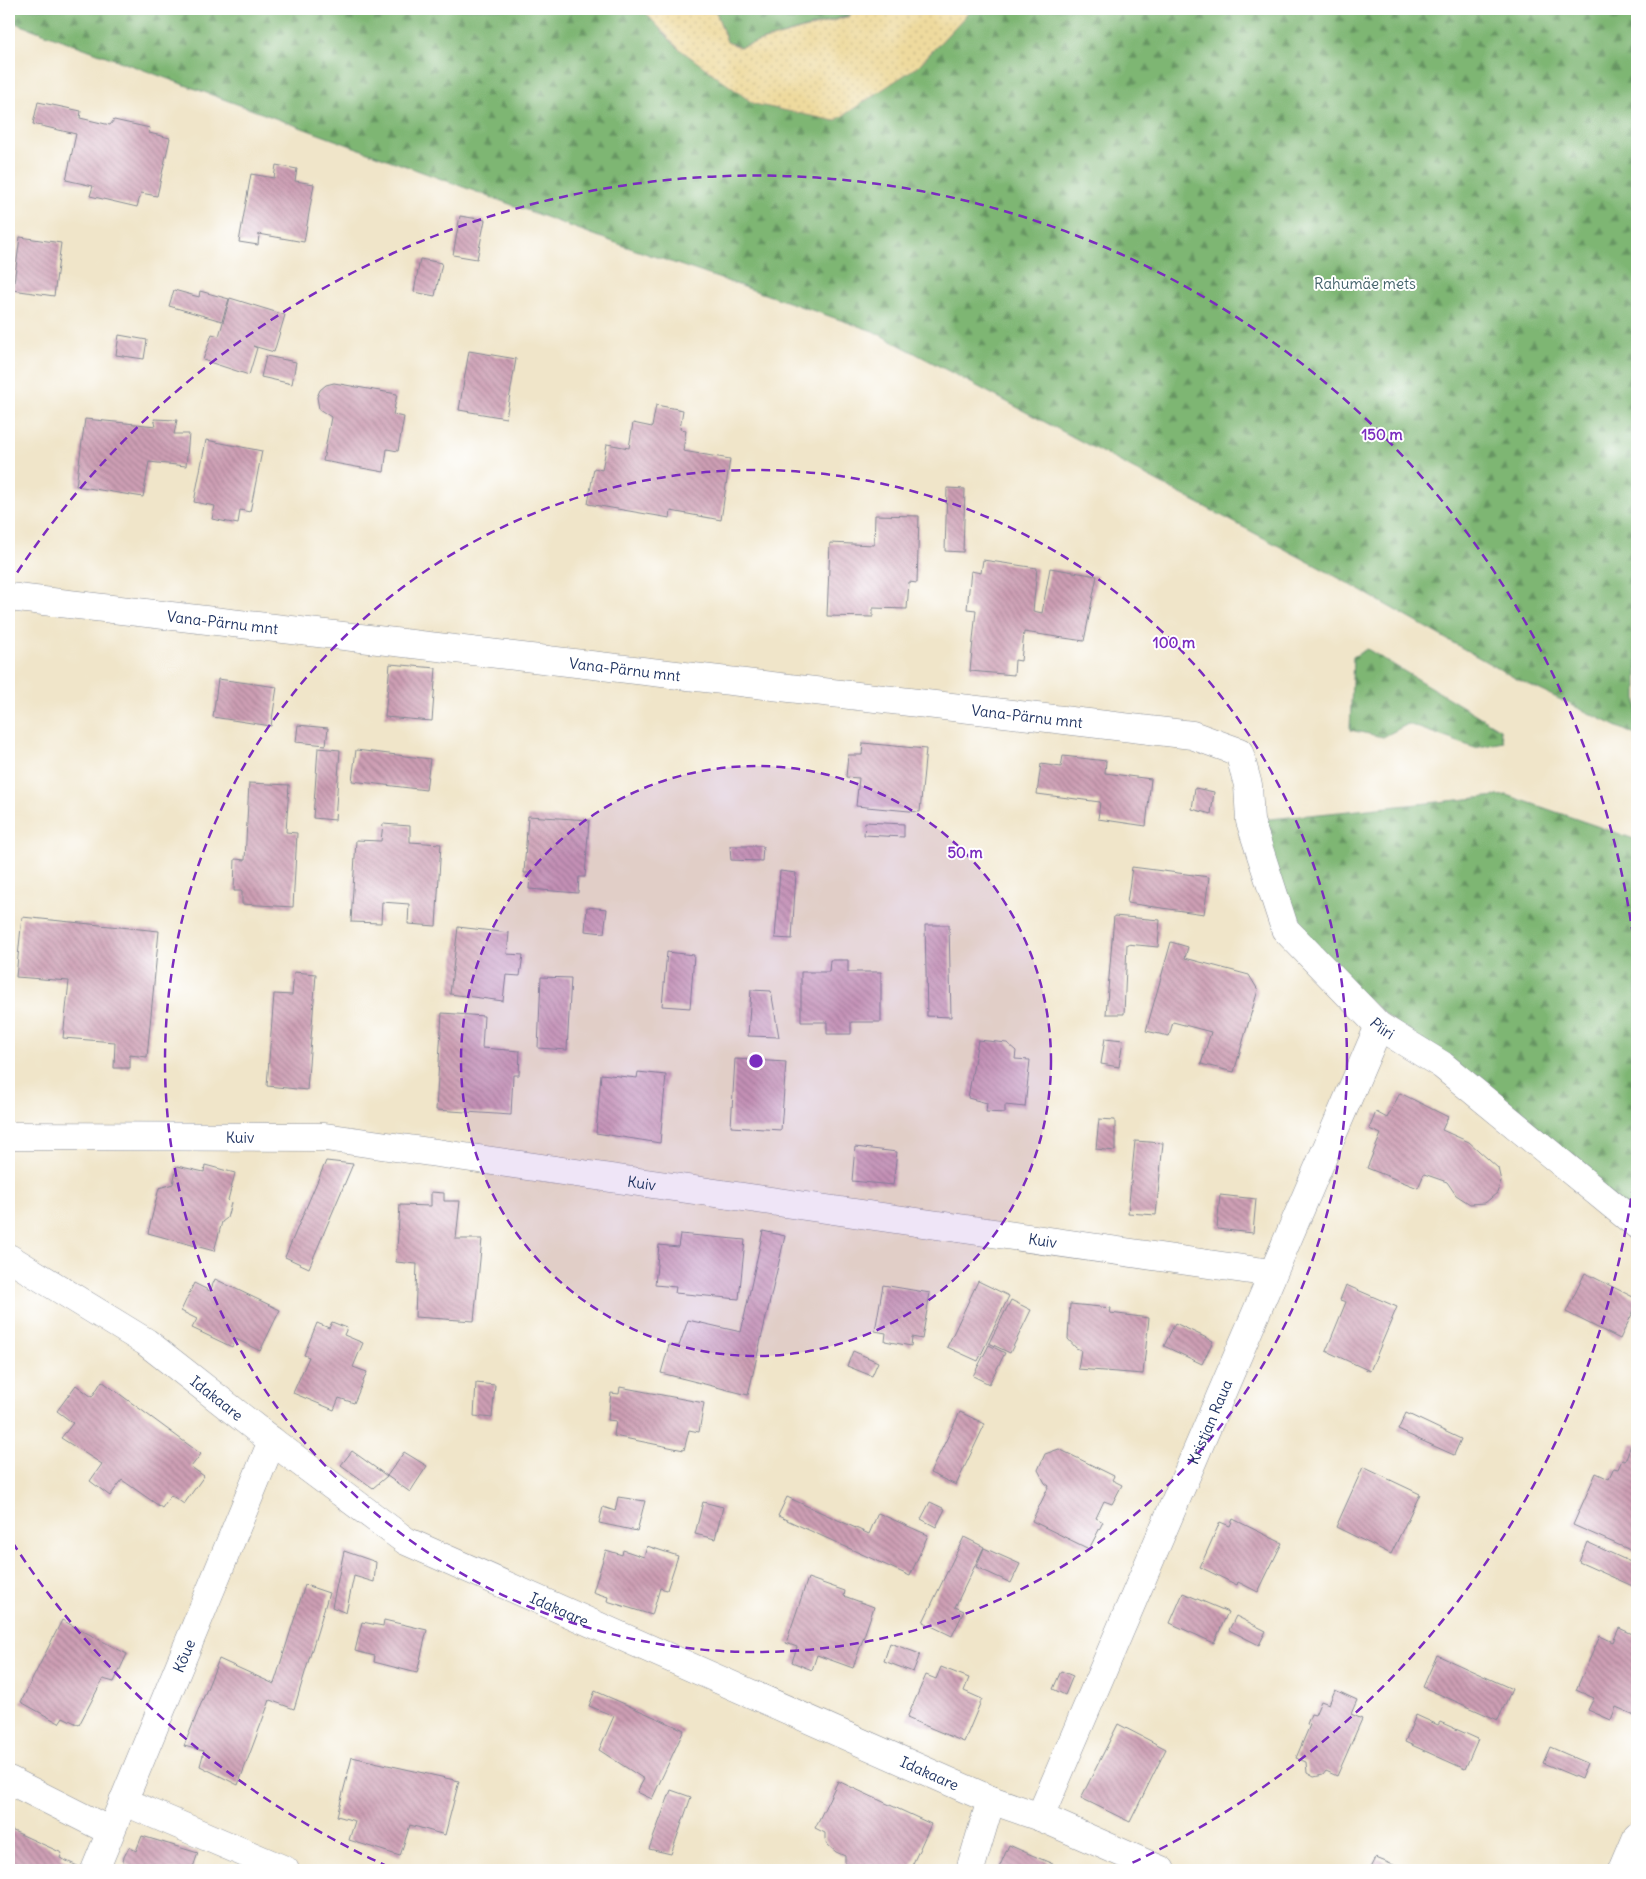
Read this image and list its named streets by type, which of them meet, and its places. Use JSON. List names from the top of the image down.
{
  "streets": {
    "street": [
      "Vana-Pärnu mnt",
      "Piiri",
      "Kuiv",
      "Idakaare",
      "Kristjan Raua",
      "Kõue"
    ]
  },
  "crossings": [
    ["Vana-Pärnu mnt", "Piiri"],
    ["Piiri", "Kristjan Raua"],
    ["Kuiv", "Kristjan Raua"],
    ["Idakaare", "Kristjan Raua"],
    ["Idakaare", "Kõue"]
  ],
  "parks": ["Rahumäe mets"],
  "rings": ["150 m", "100 m", "50 m"]
}
